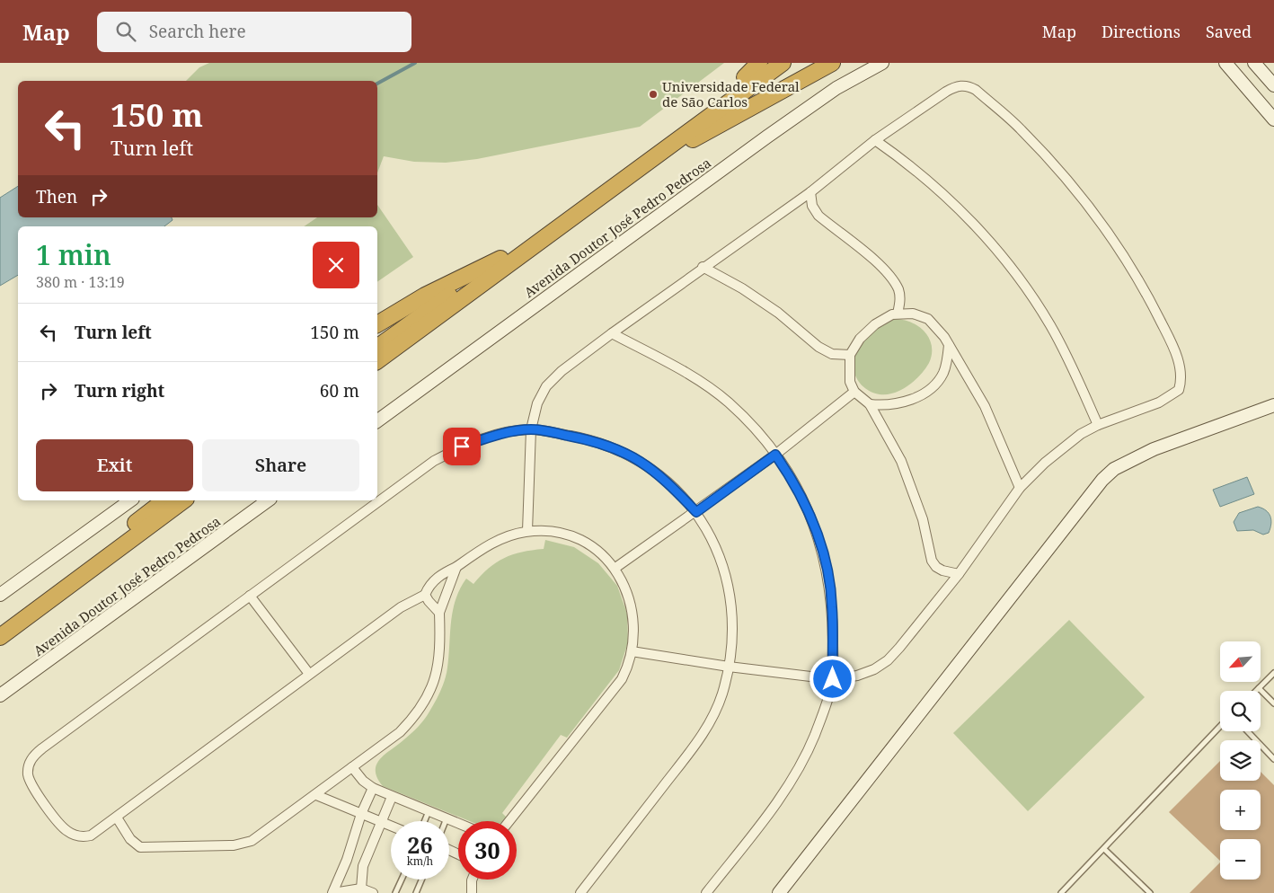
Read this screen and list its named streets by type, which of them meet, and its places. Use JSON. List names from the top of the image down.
{
  "streets": {
    "street": ["Avenida Doutor José Pedro Pedrosa"]
  },
  "places": ["Universidade Federal de São Carlos"],
  "north": "bottom left",
  "page": {
    "header": "Map",
    "search": "Search here",
    "nav": ["Map", "Directions", "Saved"],
    "turn": ["150 m", "Turn left"],
    "then": "Then",
    "heading": ["1 min", "380 m · 13:19"],
    "list": [
      {
        "name": "Turn left",
        "value": "150 m"
      },
      {
        "name": "Turn right",
        "value": "60 m"
      }
    ],
    "buttons": ["Exit", "Share"],
    "map_buttons": ["+", "−"],
    "speed": "26 km/h",
    "limit": "30"
  }
}
